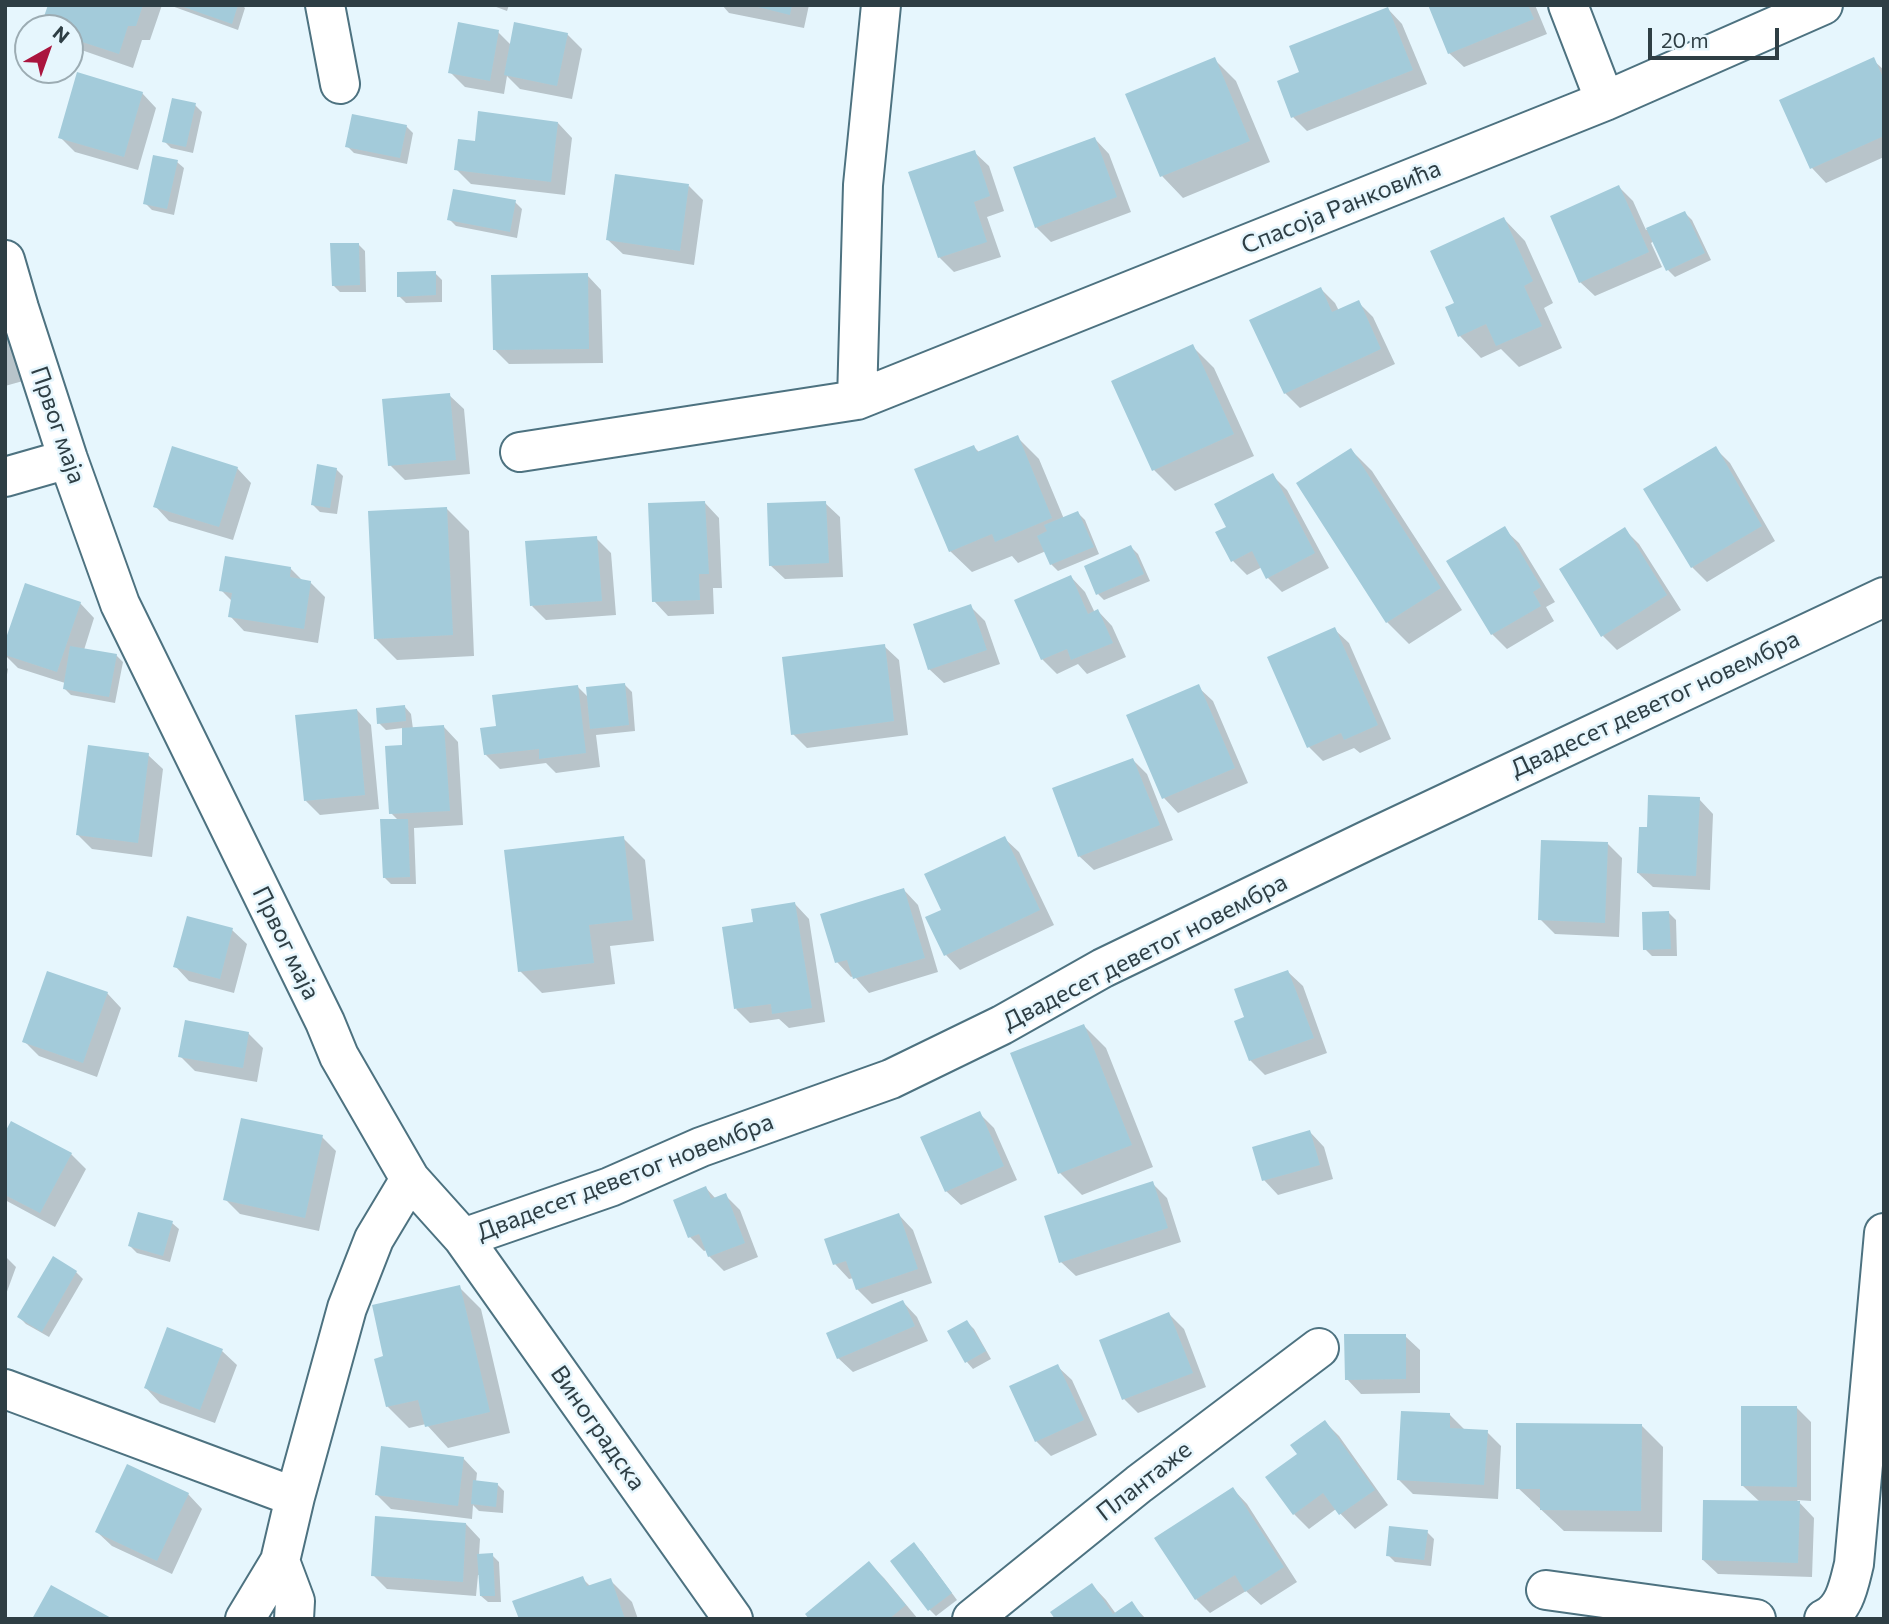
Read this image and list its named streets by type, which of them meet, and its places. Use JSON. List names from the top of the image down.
{
  "streets": {
    "street": [
      "Спасоја Ранковића",
      "Првог маја",
      "Двадесет деветог новембра",
      "Виноградска",
      "Плантаже"
    ]
  },
  "crossings": [
    ["Првог маја", "Двадесет деветог новембра"],
    ["Двадесет деветог новембра", "Виноградска"]
  ],
  "scale_bar": "20 m",
  "north": "top right"
}
